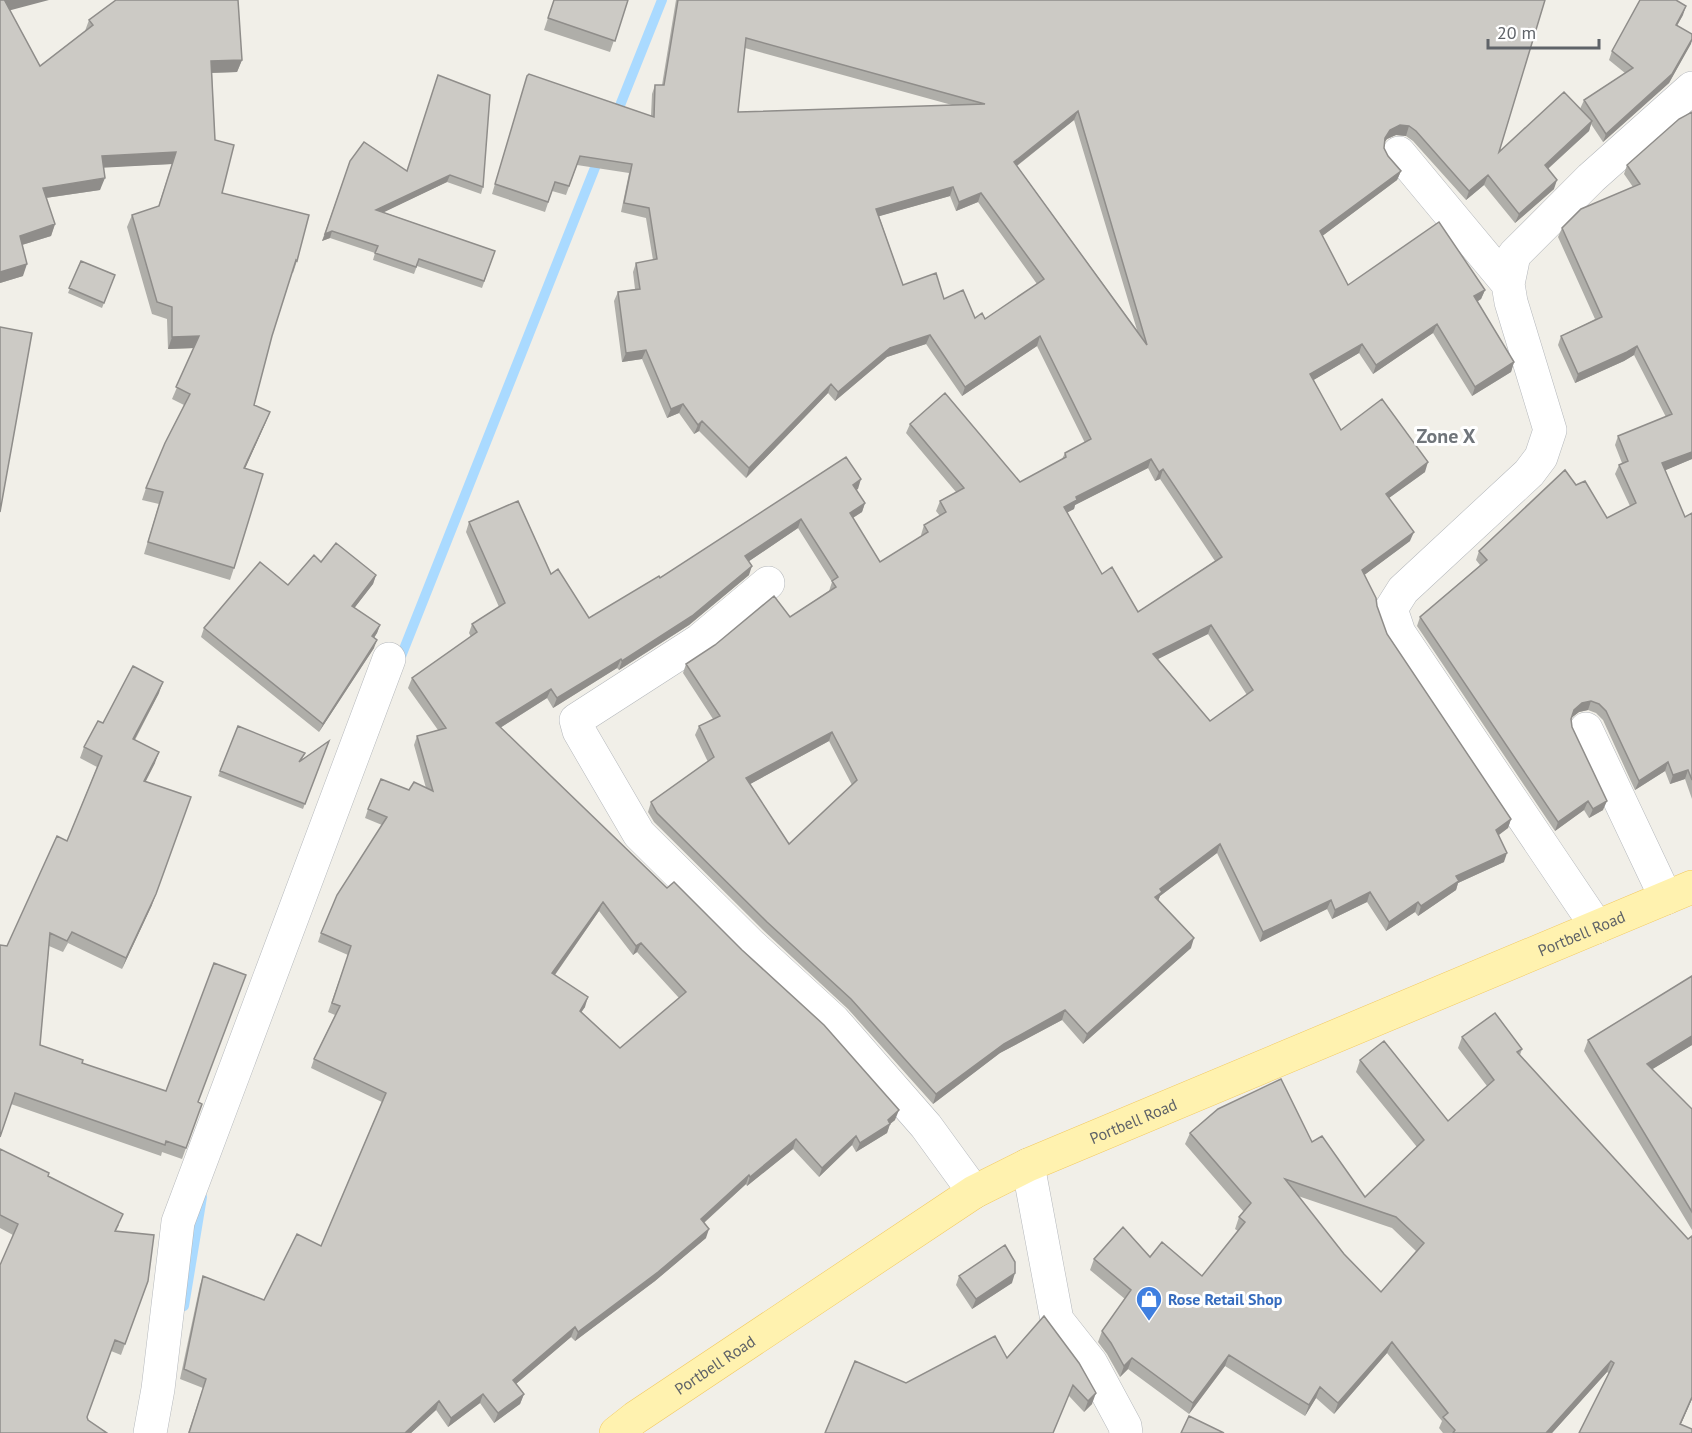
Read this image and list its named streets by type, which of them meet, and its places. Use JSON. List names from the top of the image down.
{
  "streets": {
    "main road": ["Portbell Road"]
  },
  "districts": ["Zone X"],
  "places": {
    "shop": ["Rose Retail Shop"]
  },
  "scale_bar": "20 m"
}
